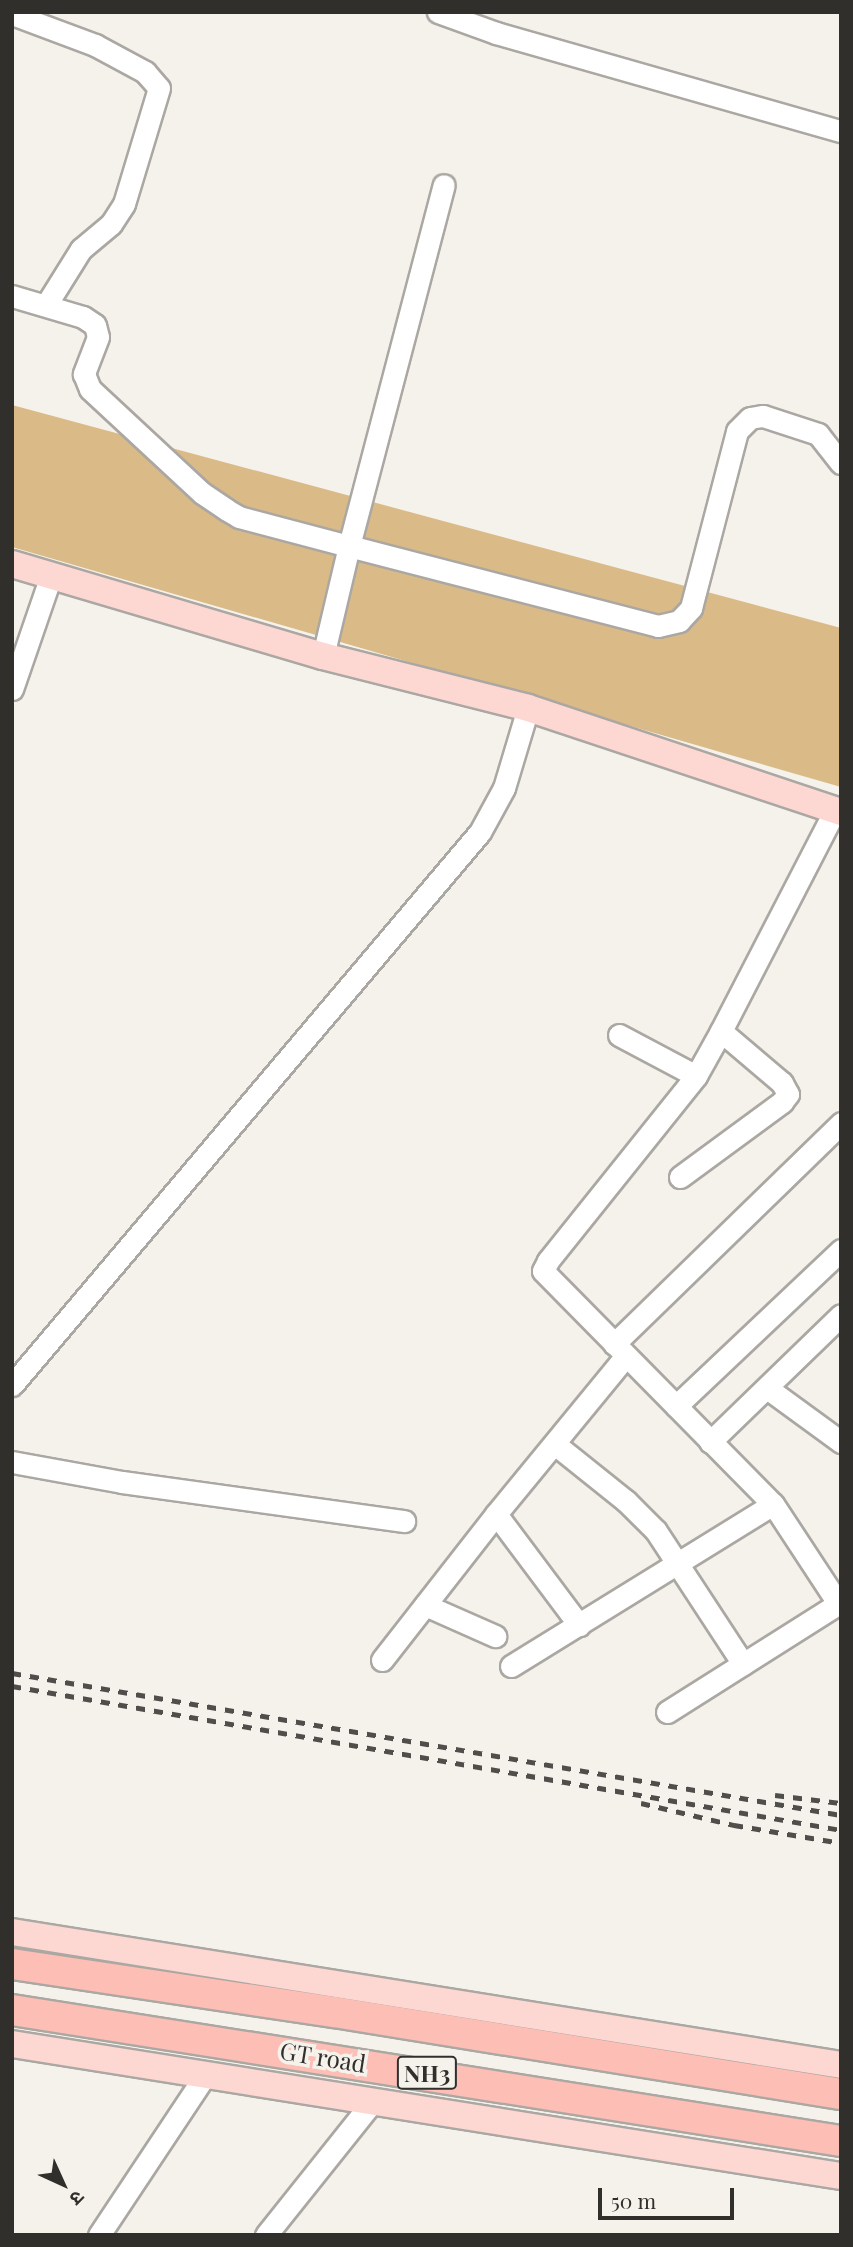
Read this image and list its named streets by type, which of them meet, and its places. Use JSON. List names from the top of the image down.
{
  "streets": {
    "highway": ["GT road", "NH3"]
  },
  "scale_bar": "50 m",
  "north": "bottom right"
}
